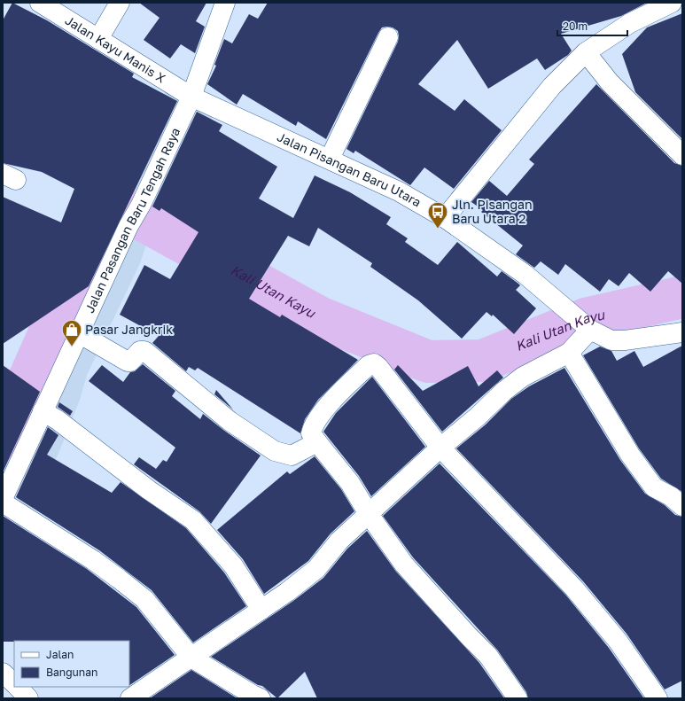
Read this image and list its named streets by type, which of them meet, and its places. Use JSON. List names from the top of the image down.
{
  "streets": {
    "street": ["Jalan Kayu Manis X", "Jalan Pisangan Baru Utara", "Jalan Pasangan Baru Tengah Raya"]
  },
  "crossings": [
    ["Jalan Kayu Manis X", "Jalan Pisangan Baru Utara"],
    ["Jalan Kayu Manis X", "Jalan Pasangan Baru Tengah Raya"],
    ["Jalan Pisangan Baru Utara", "Jalan Pasangan Baru Tengah Raya"]
  ],
  "water": ["Kali Utan Kayu"],
  "places": {
    "bus stop": ["Jln. Pisangan Baru Utara 2"],
    "shop": ["Pasar Jangkrik"]
  },
  "legend": ["Jalan", "Bangunan"],
  "scale_bar": "20 m"
}
